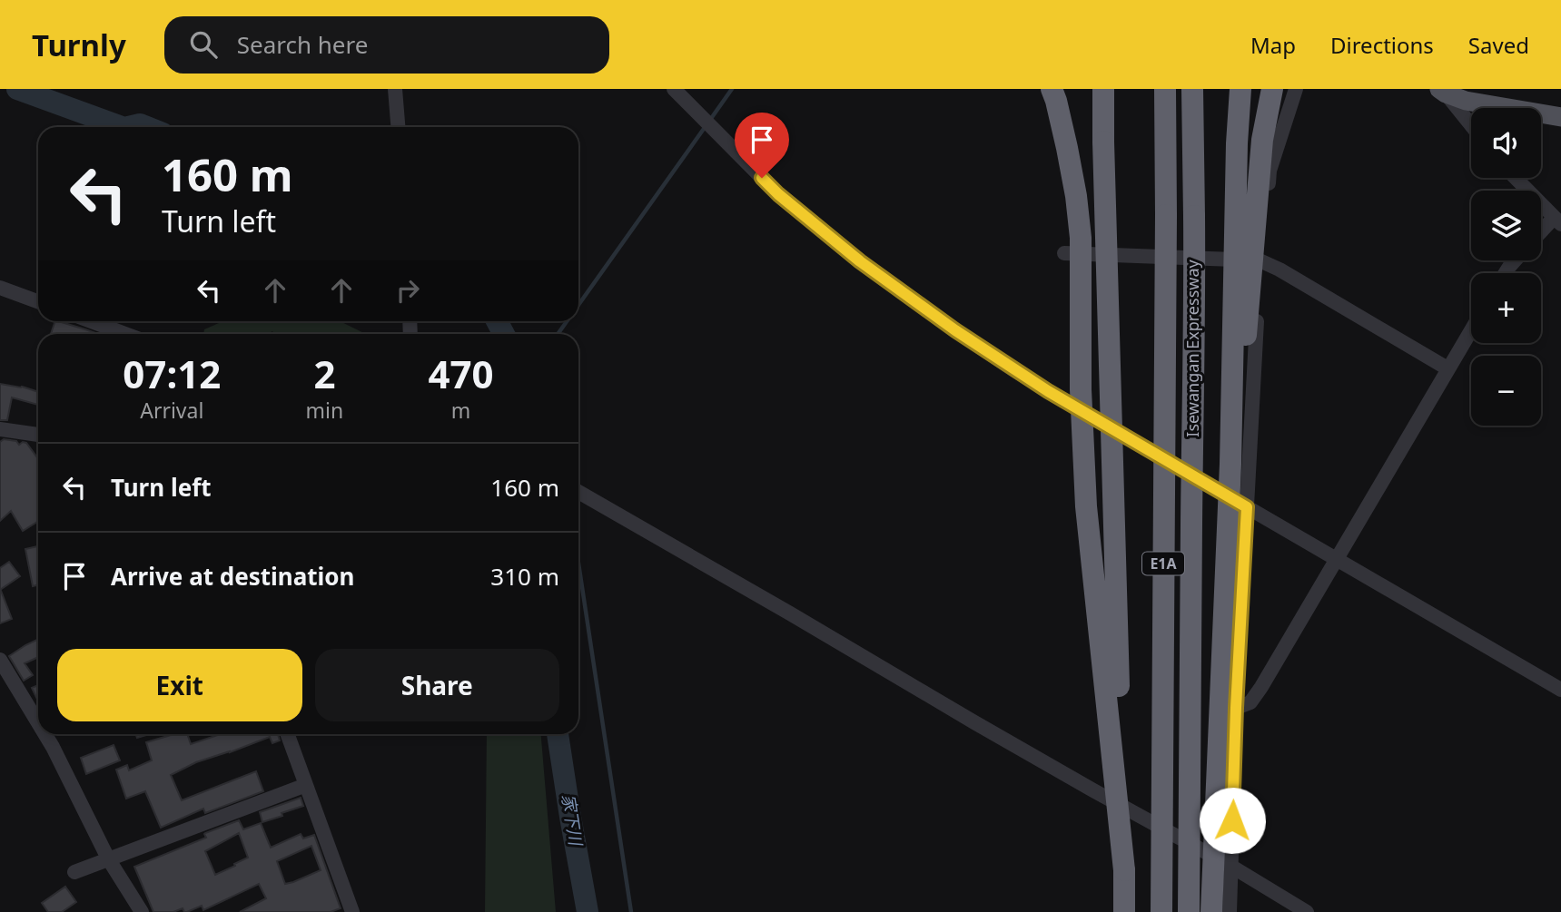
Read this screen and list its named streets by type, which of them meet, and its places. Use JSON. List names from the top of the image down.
{
  "streets": {
    "highway": ["Isewangan Expressway", "E1A"]
  },
  "water": ["家下川"],
  "page": {
    "header": "Turnly",
    "search": "Search here",
    "nav": ["Map", "Directions", "Saved"],
    "map_buttons": ["+", "−"],
    "turn": ["160 m", "Turn left"],
    "eta": [
      "07:12",
      "Arrival",
      "2",
      "min",
      "470",
      "m"
    ],
    "list": [
      {
        "name": "Turn left",
        "value": "160 m"
      },
      {
        "name": "Arrive at destination",
        "value": "310 m"
      }
    ],
    "buttons": ["Exit", "Share"]
  }
}
